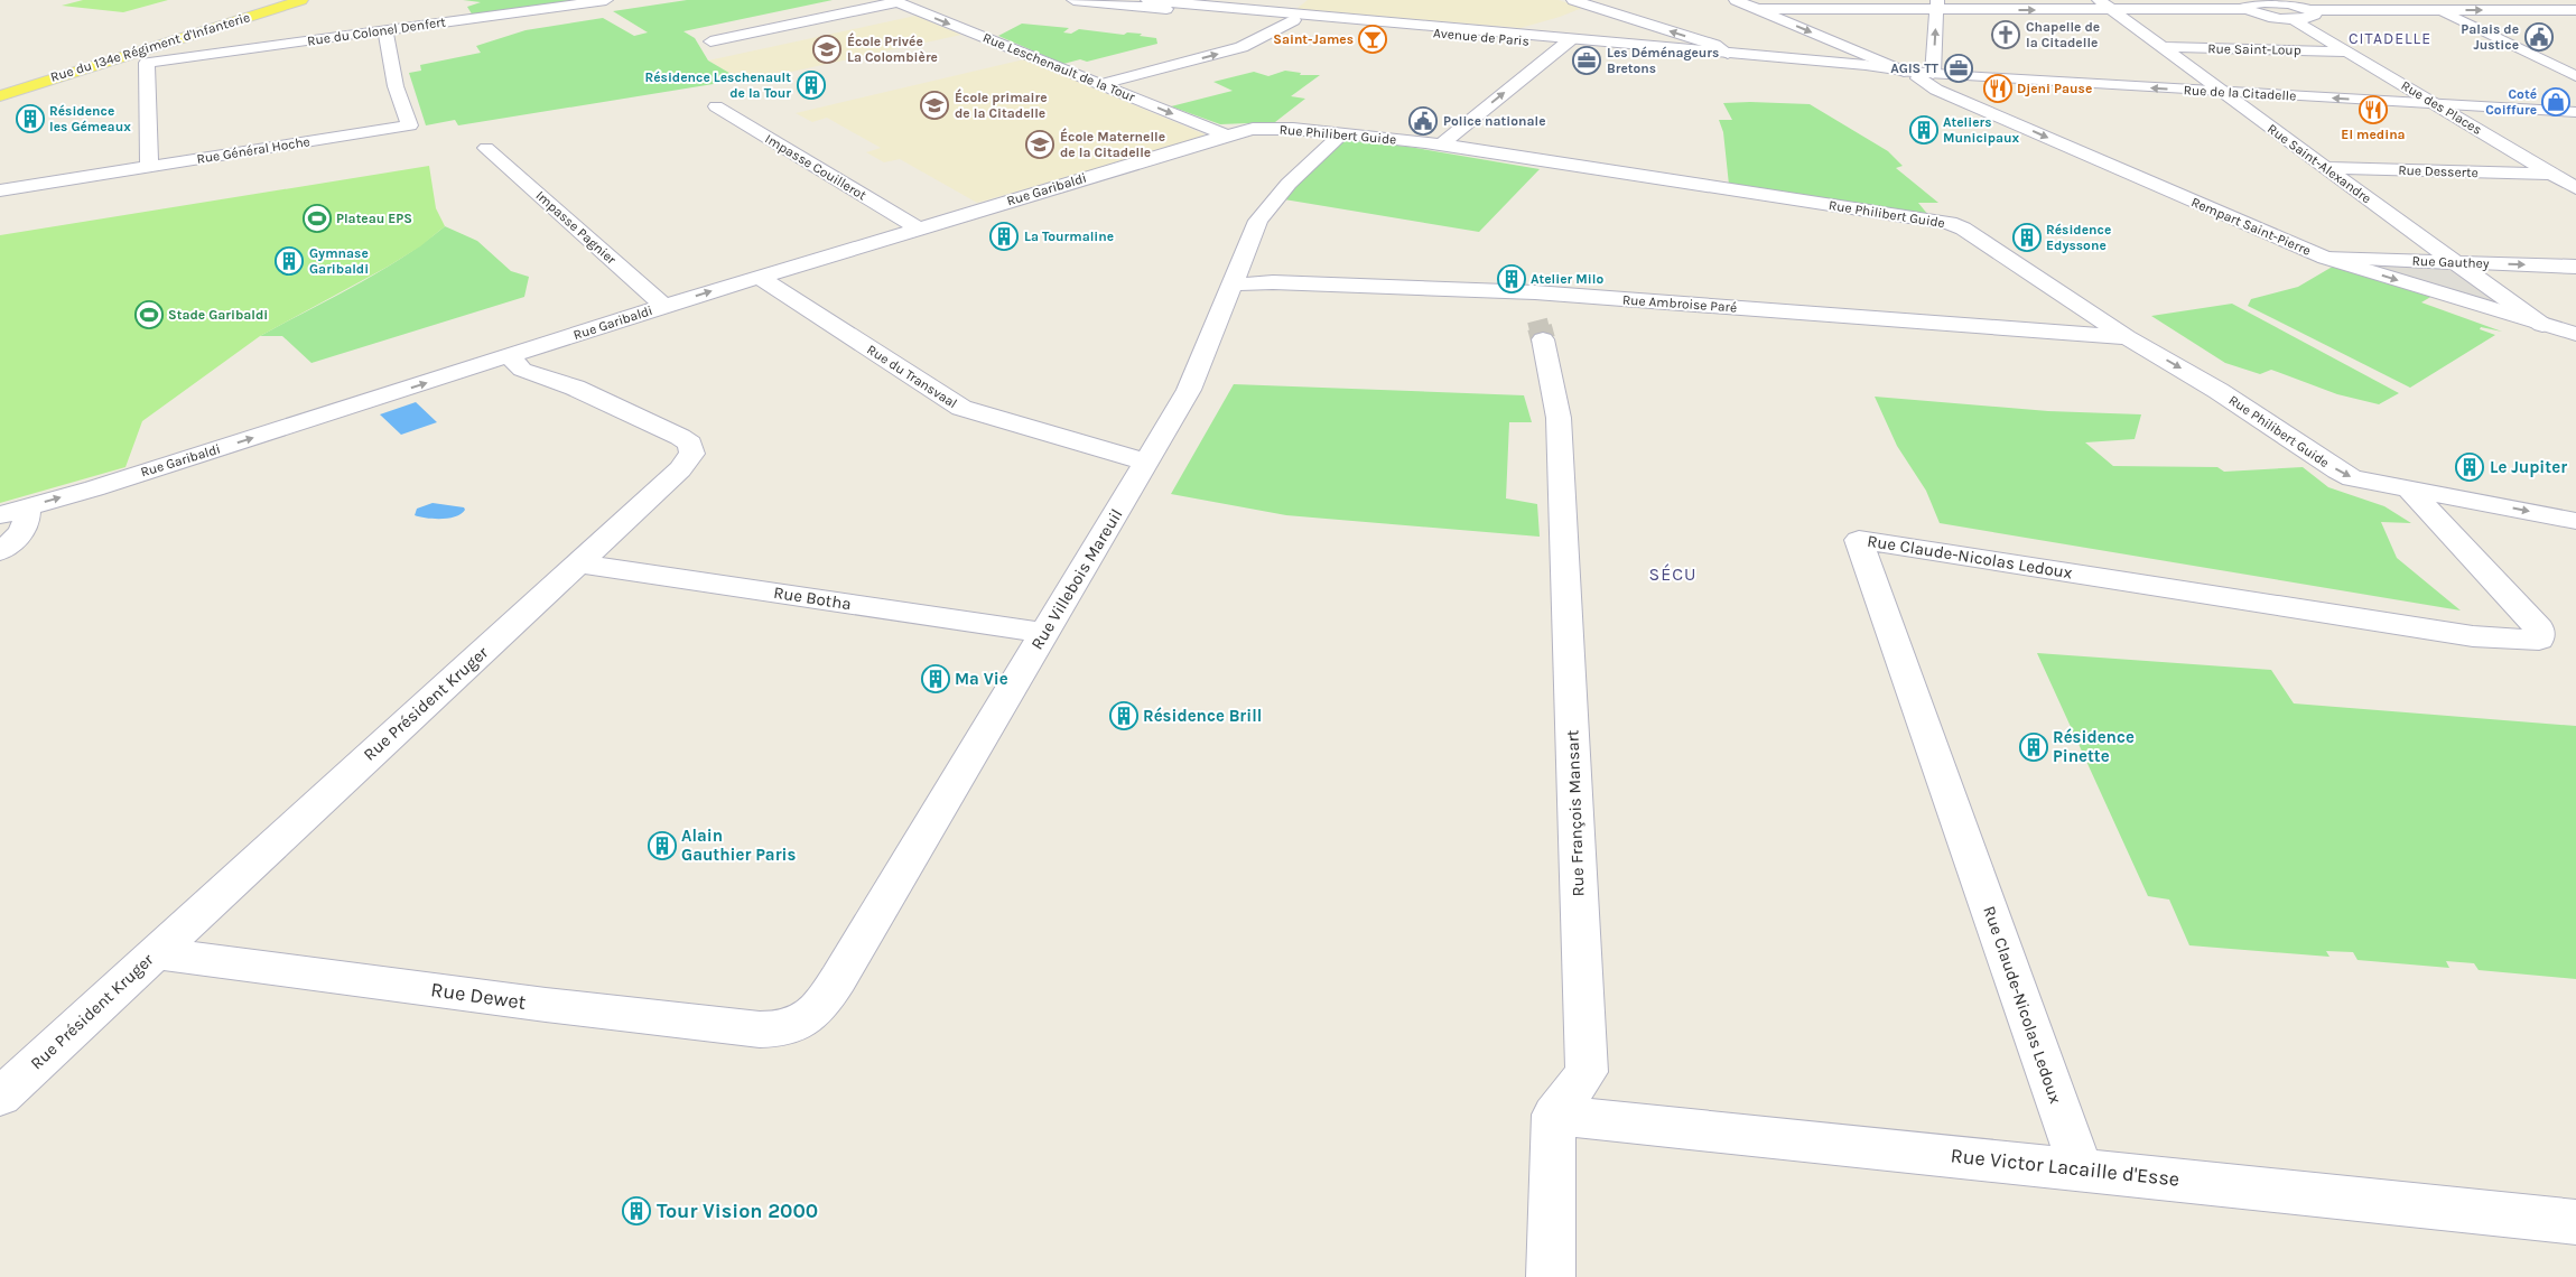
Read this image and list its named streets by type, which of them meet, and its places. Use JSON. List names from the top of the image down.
{
  "streets": {
    "main road": ["Rue du 134e Régiment d'Infanterie"],
    "street": [
      "Rue du Colonel Denfert",
      "Avenue de Paris",
      "Rue Saint-Loup",
      "Rue Leschenault de la Tour",
      "Rue de la Citadelle",
      "Rue des Places",
      "Rue Philibert Guide",
      "Rue Général Hoche",
      "Rue Saint-Alexandre",
      "Impasse Couillerot",
      "Rue Desserte",
      "Rue Garibaldi",
      "Rempart Saint-Pierre",
      "Impasse Pagnier",
      "Rue Gauthey",
      "Rue Ambroise Paré",
      "Rue du Transvaal",
      "Rue Claude-Nicolas Ledoux",
      "Rue Villebois Mareuil",
      "Rue Botha",
      "Rue Président Kruger",
      "Rue François Mansart",
      "Rue Dewet",
      "Rue Victor Lacaille d'Esse"
    ]
  },
  "crossings": [
    ["Rue du Colonel Denfert", "Rue Général Hoche"],
    ["Avenue de Paris", "Rempart Saint-Pierre"],
    ["Rue Saint-Loup", "Rue des Places"],
    ["Rue Saint-Loup", "Rue Saint-Alexandre"],
    ["Rue Leschenault de la Tour", "Rue Philibert Guide"],
    ["Rue Leschenault de la Tour", "Rue Garibaldi"],
    ["Rue de la Citadelle", "Rue des Places"],
    ["Rue de la Citadelle", "Rue Saint-Alexandre"],
    ["Rue de la Citadelle", "Rempart Saint-Pierre"],
    ["Rue des Places", "Rue Desserte"],
    ["Rue Philibert Guide", "Rue Garibaldi"],
    ["Rue Philibert Guide", "Rue Ambroise Paré"],
    ["Rue Philibert Guide", "Rue Claude-Nicolas Ledoux"],
    ["Rue Philibert Guide", "Rue Villebois Mareuil"],
    ["Rue Saint-Alexandre", "Rue Desserte"],
    ["Rue Saint-Alexandre", "Rempart Saint-Pierre"],
    ["Rue Saint-Alexandre", "Rue Gauthey"],
    ["Impasse Couillerot", "Rue Garibaldi"],
    ["Rue Garibaldi", "Impasse Pagnier"],
    ["Rue Garibaldi", "Rue du Transvaal"],
    ["Rue Garibaldi", "Rue Président Kruger"],
    ["Rempart Saint-Pierre", "Rue Gauthey"],
    ["Rue Ambroise Paré", "Rue Villebois Mareuil"],
    ["Rue Ambroise Paré", "Rue François Mansart"],
    ["Rue du Transvaal", "Rue Villebois Mareuil"],
    ["Rue Claude-Nicolas Ledoux", "Rue Victor Lacaille d'Esse"],
    ["Rue Villebois Mareuil", "Rue Botha"],
    ["Rue Villebois Mareuil", "Rue Dewet"],
    ["Rue Botha", "Rue Président Kruger"],
    ["Rue Président Kruger", "Rue Dewet"],
    ["Rue François Mansart", "Rue Victor Lacaille d'Esse"]
  ],
  "one_way": ["Rue Leschenault de la Tour", "Rue Garibaldi"],
  "districts": ["CITADELLE", "SÉCU"],
  "places": {
    "church": ["Chapelle de la Citadelle"],
    "public building": ["Palais de Justice", "Police nationale"],
    "bar": ["Saint-James"],
    "school or university": ["École Privée La Colombière", "École primaire de la Citadelle", "École Maternelle de la Citadelle"],
    "office": ["Les Déménageurs Bretons", "AGIS TT"],
    "building": [
      "Résidence Leschenault de la Tour",
      "Résidence les Gémeaux",
      "Ateliers Municipaux",
      "La Tourmaline",
      "Résidence Edyssone",
      "Gymnase Garibaldi",
      "Atelier Milo",
      "Le Jupiter",
      "Ma Vie",
      "Résidence Brill",
      "Résidence Pinette",
      "Alain Gauthier Paris",
      "Tour Vision 2000"
    ],
    "restaurant": ["Djeni Pause", "El medina"],
    "shop": ["Coté Coiffure"],
    "sports": ["Plateau EPS", "Stade Garibaldi"]
  }
}
